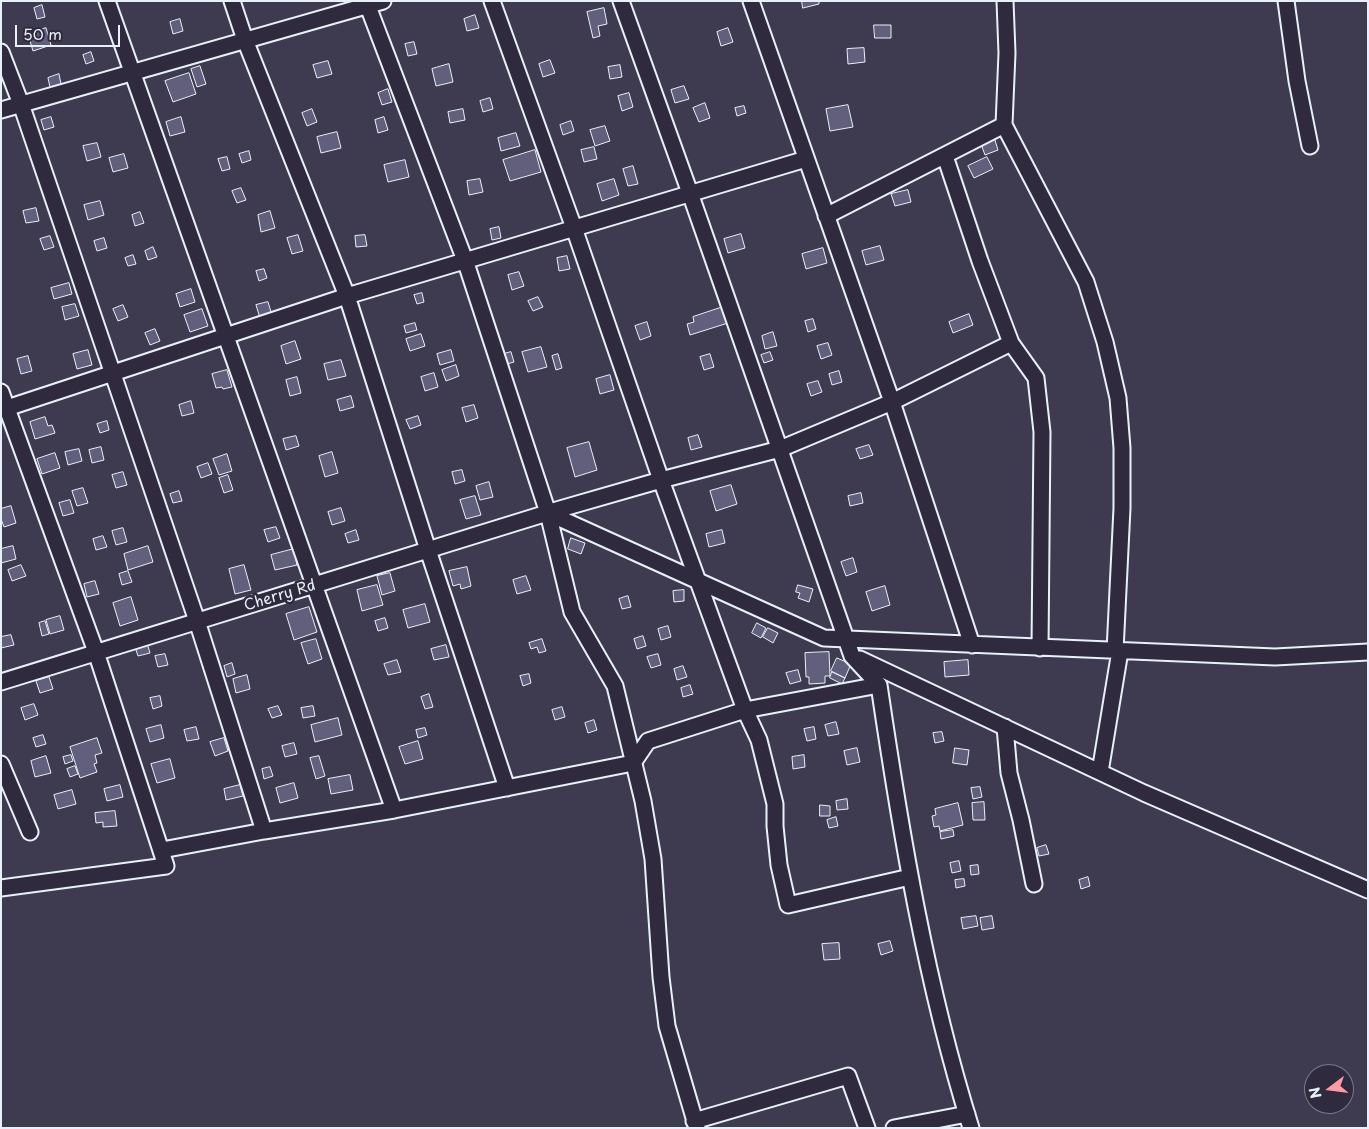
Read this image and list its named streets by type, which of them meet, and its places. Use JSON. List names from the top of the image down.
{
  "streets": {
    "street": ["Cherry Rd"]
  },
  "scale_bar": "50 m",
  "north": "left"
}
